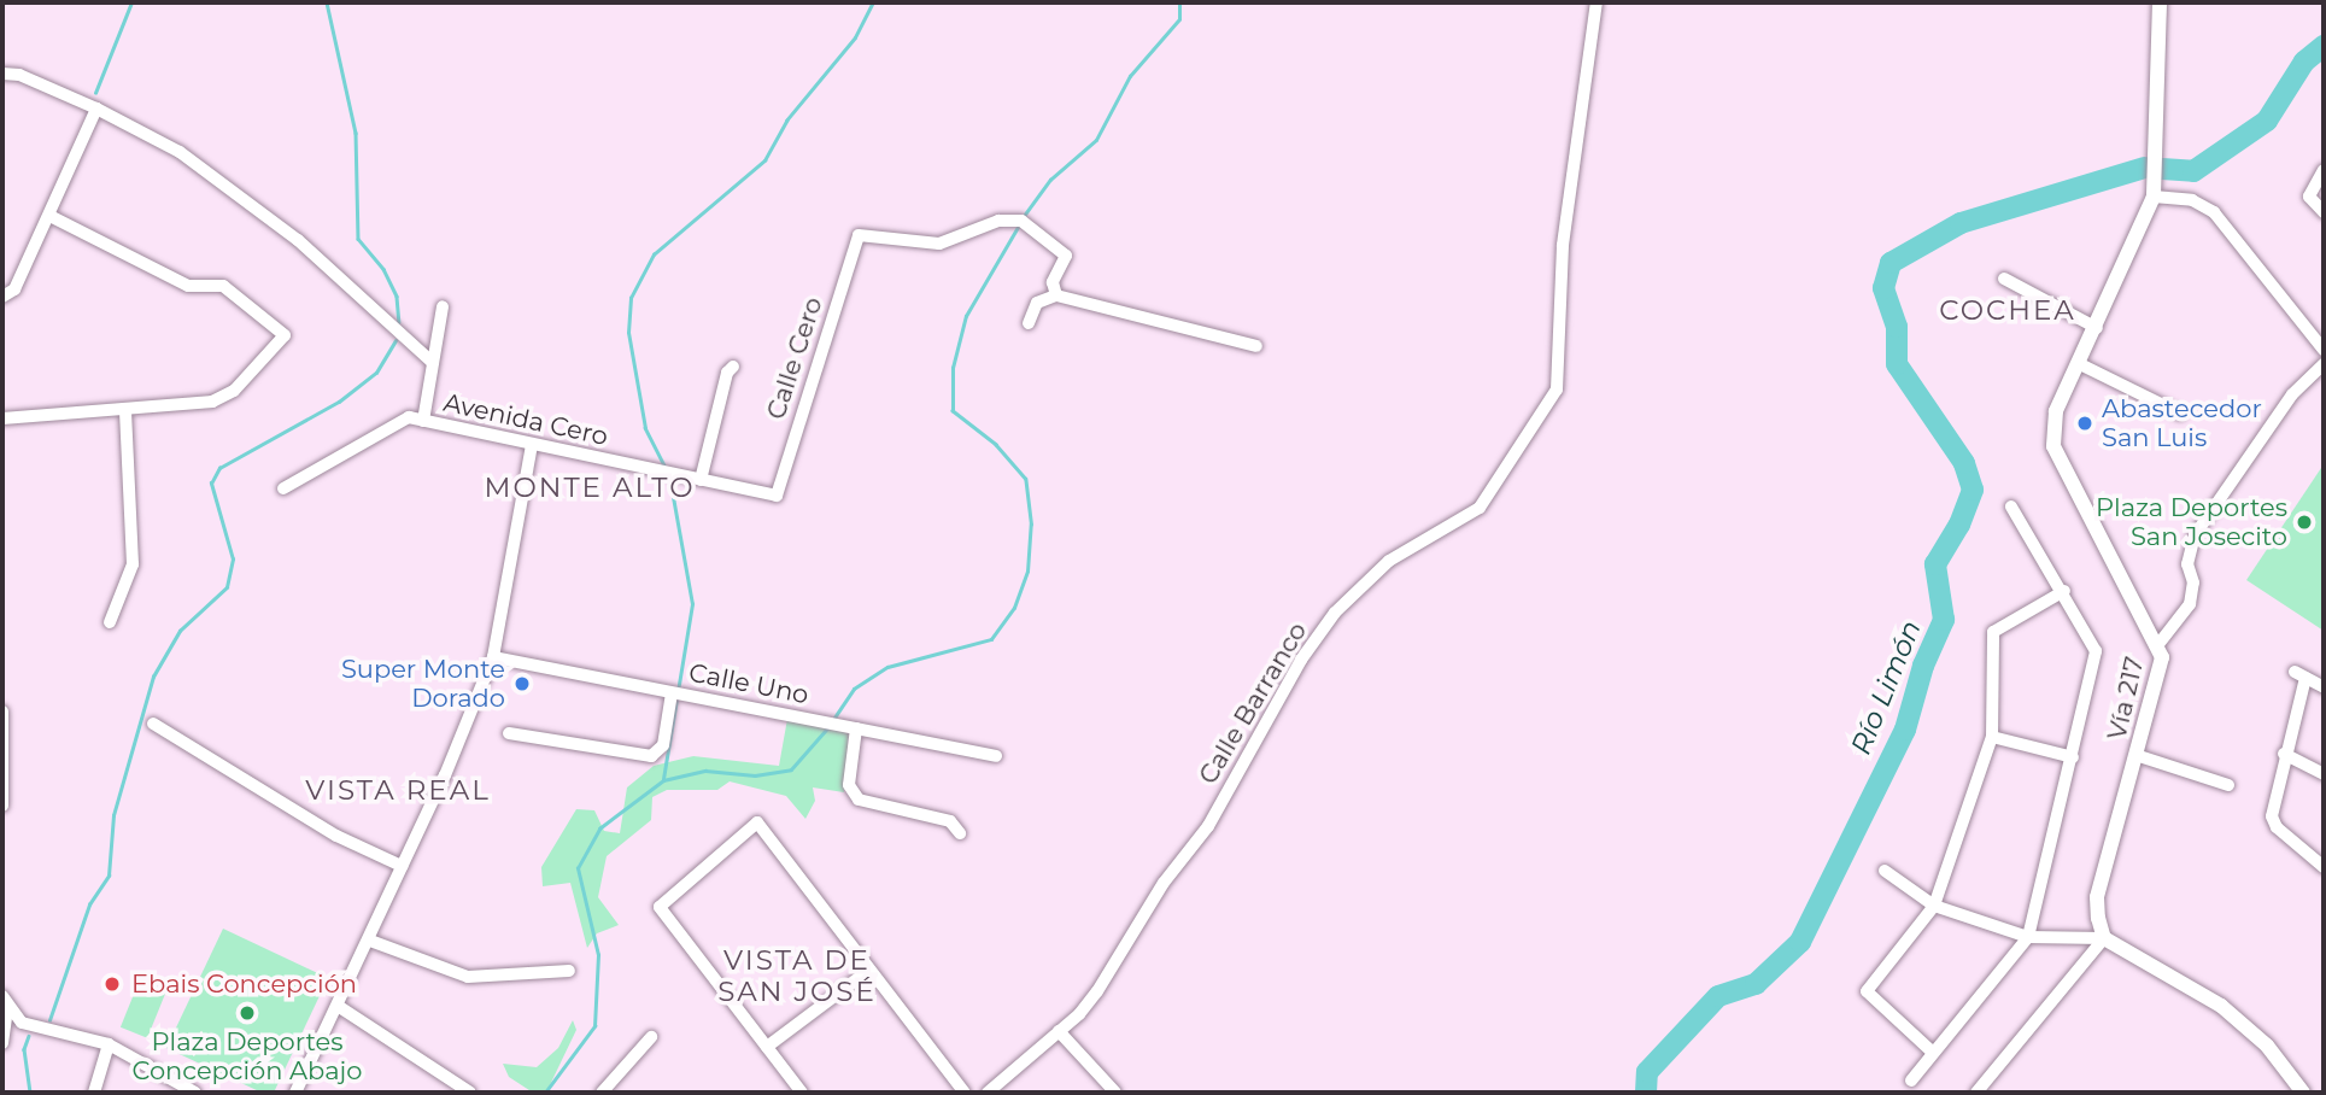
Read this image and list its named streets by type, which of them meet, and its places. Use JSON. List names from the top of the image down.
{
  "streets": {
    "main road": ["Vía 217"],
    "street": [
      "Calle Cero",
      "Avenida Cero",
      "Calle Uno",
      "Calle Barranco"
    ]
  },
  "crossings": [
    ["Calle Cero", "Avenida Cero"]
  ],
  "districts": [
    "COCHEA",
    "MONTE ALTO",
    "VISTA REAL",
    "VISTA DE SAN JOSÉ"
  ],
  "water": ["Río Limón"],
  "places": [
    "Abastecedor San Luis",
    "Plaza Deportes San Josecito",
    "Super Monte Dorado",
    "Ebais Concepción",
    "Plaza Deportes Concepción Abajo"
  ]
}
